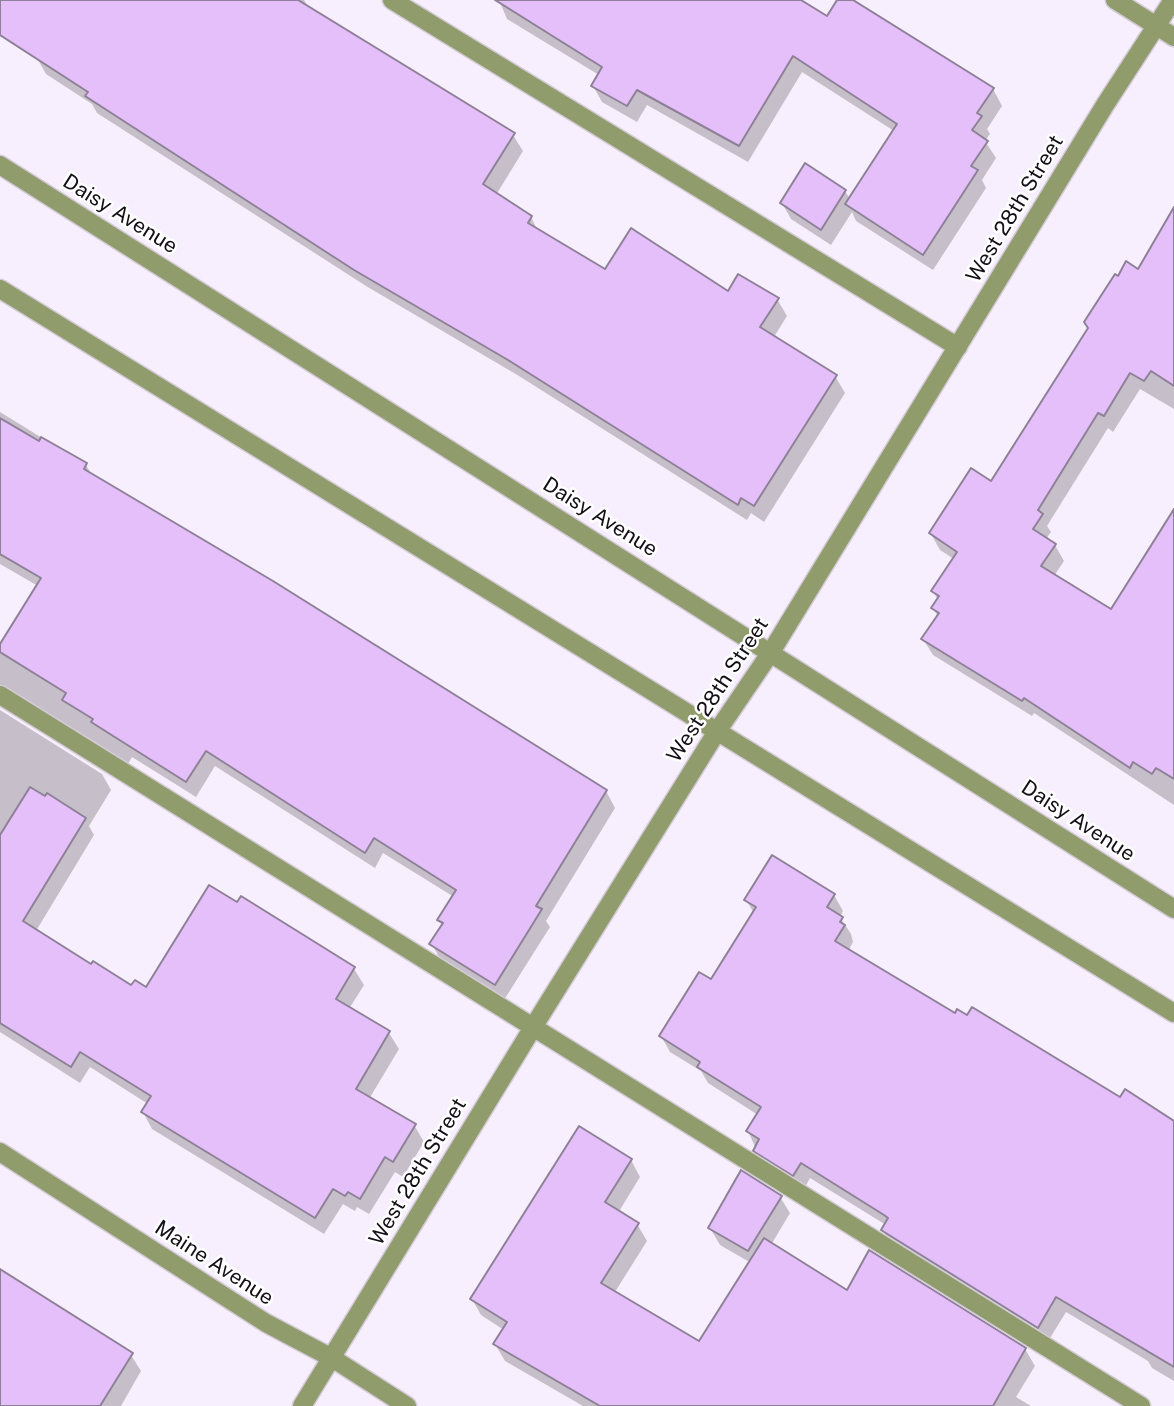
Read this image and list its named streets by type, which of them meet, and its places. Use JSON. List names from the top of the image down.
{
  "streets": {
    "street": ["West 28th Street", "Daisy Avenue", "Maine Avenue"]
  },
  "crossings": [
    ["West 28th Street", "Daisy Avenue"],
    ["West 28th Street", "Maine Avenue"]
  ]
}
